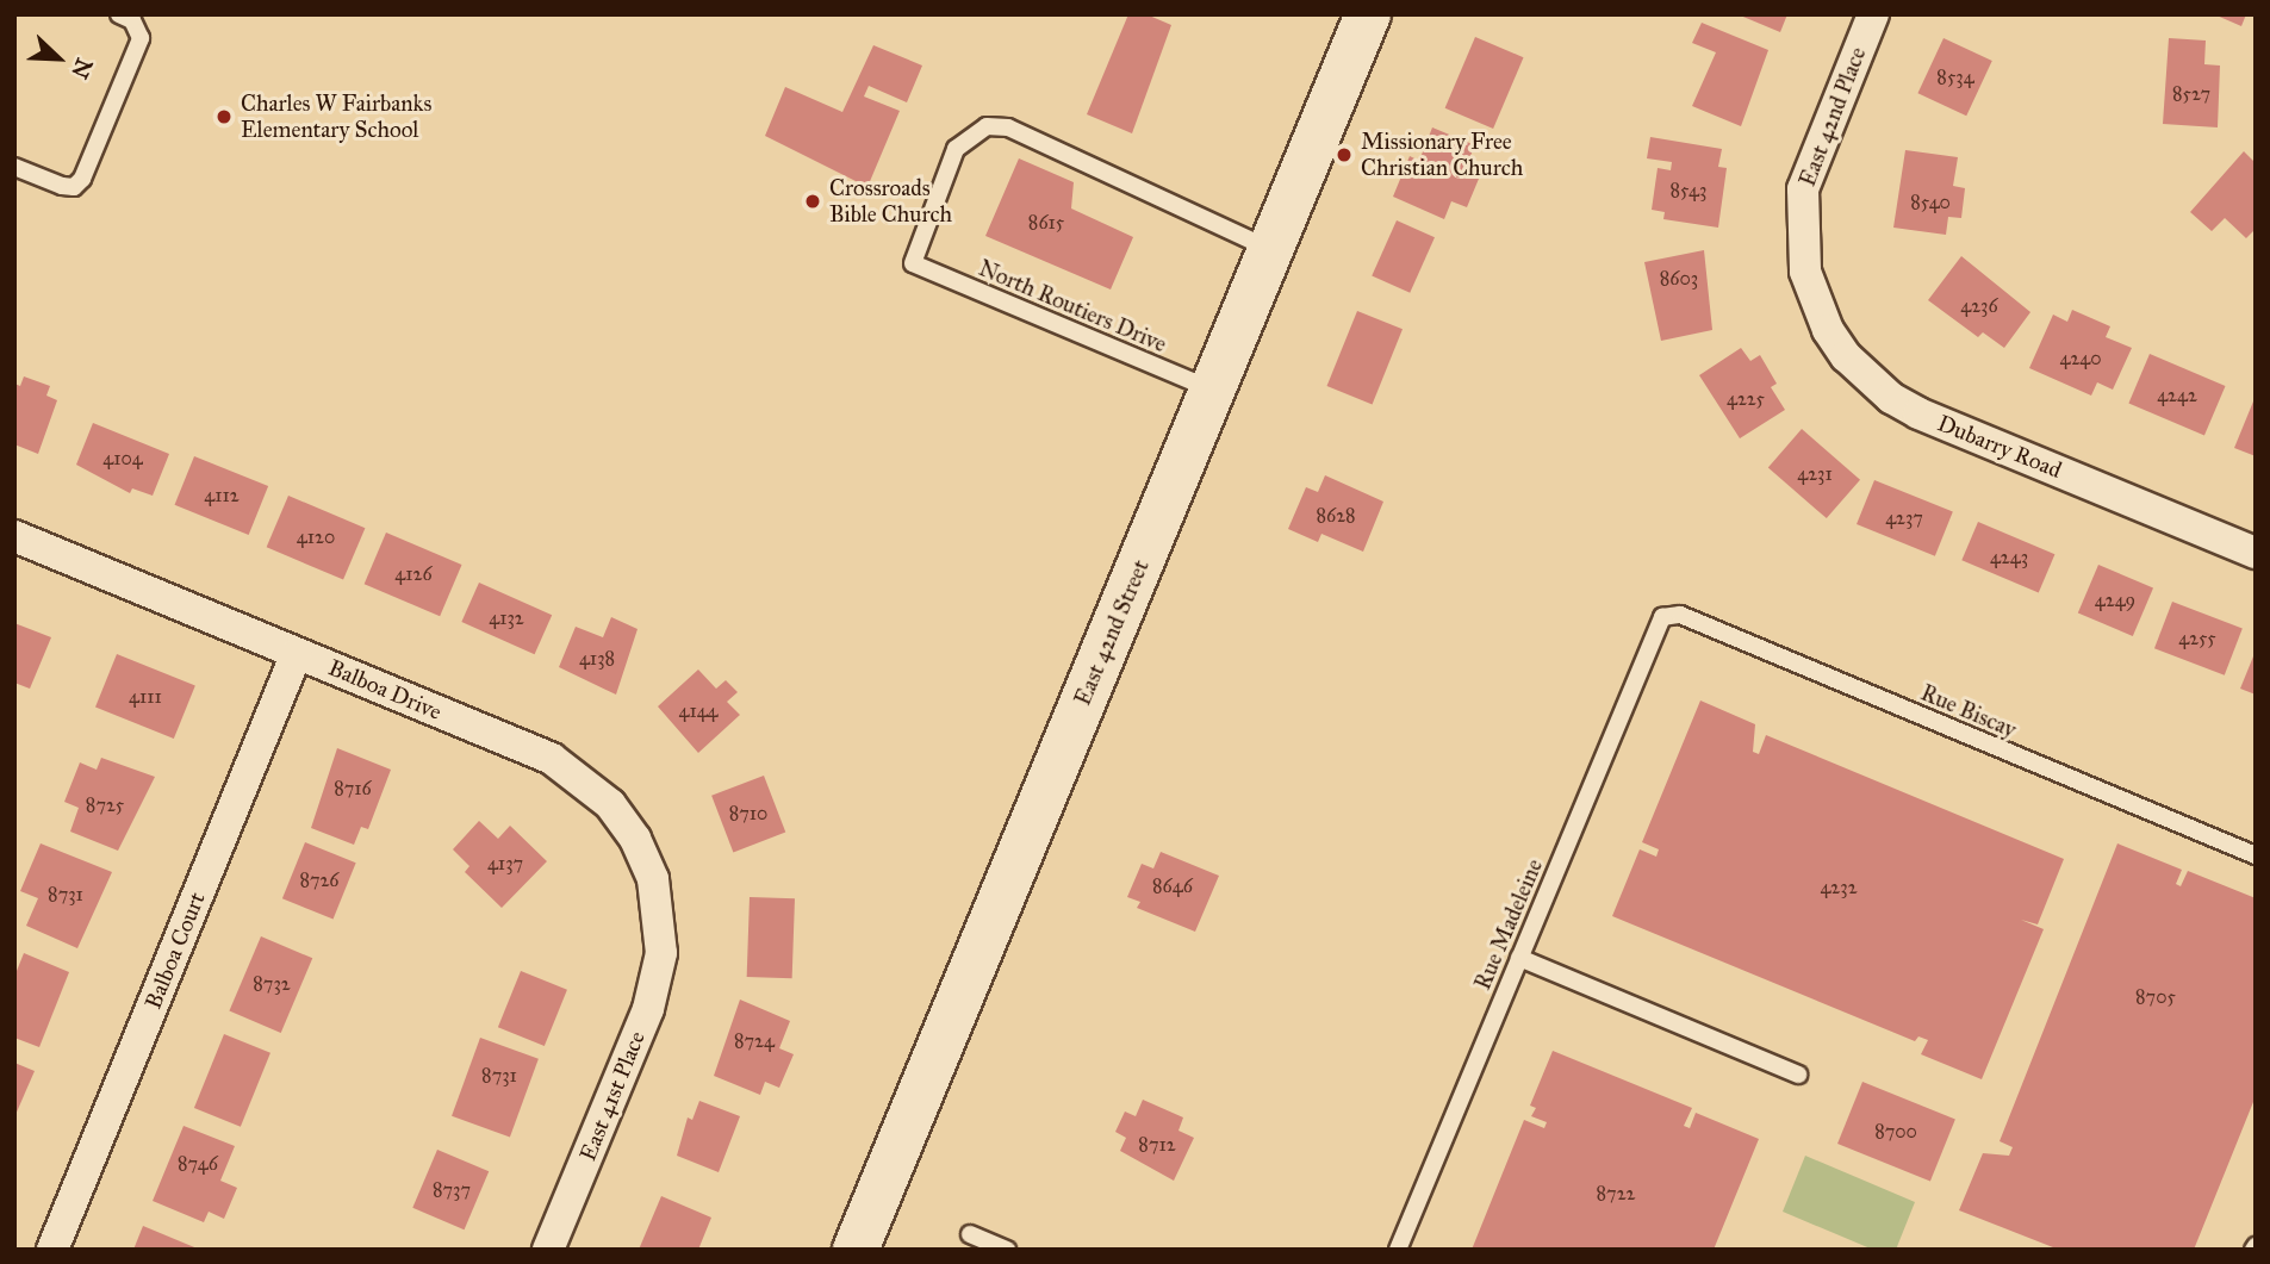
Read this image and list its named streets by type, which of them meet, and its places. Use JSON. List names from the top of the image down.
{
  "streets": {
    "street": [
      "East 42nd Place",
      "Dubarry Road",
      "East 42nd Street",
      "Balboa Drive",
      "Balboa Court",
      "East 41st Place"
    ],
    "lane": ["North Routiers Drive", "Rue Biscay", "Rue Madeleine"]
  },
  "crossings": [
    ["East 42nd Place", "Dubarry Road"],
    ["North Routiers Drive", "East 42nd Street"],
    ["Balboa Drive", "Balboa Court"],
    ["Balboa Drive", "East 41st Place"],
    ["Rue Biscay", "Rue Madeleine"]
  ],
  "places": ["Charles W Fairbanks Elementary School", "Missionary Free Christian Church", "Crossroads Bible Church"],
  "house_numbers": [
    "8534",
    "8527",
    "8543",
    "8540",
    "8615",
    "8603",
    "4236",
    "4240",
    "4242",
    "4225",
    "4104",
    "4231",
    "4112",
    "8628",
    "4237",
    "4120",
    "4243",
    "4126",
    "4249",
    "4132",
    "4255",
    "4138",
    "4111",
    "4144",
    "8716",
    "8725",
    "8710",
    "4137",
    "8726",
    "8646",
    "4232",
    "8731",
    "8732",
    "8705",
    "8724",
    "8731",
    "8700",
    "8712",
    "8746",
    "8737",
    "8722"
  ],
  "north": "bottom right"
}
